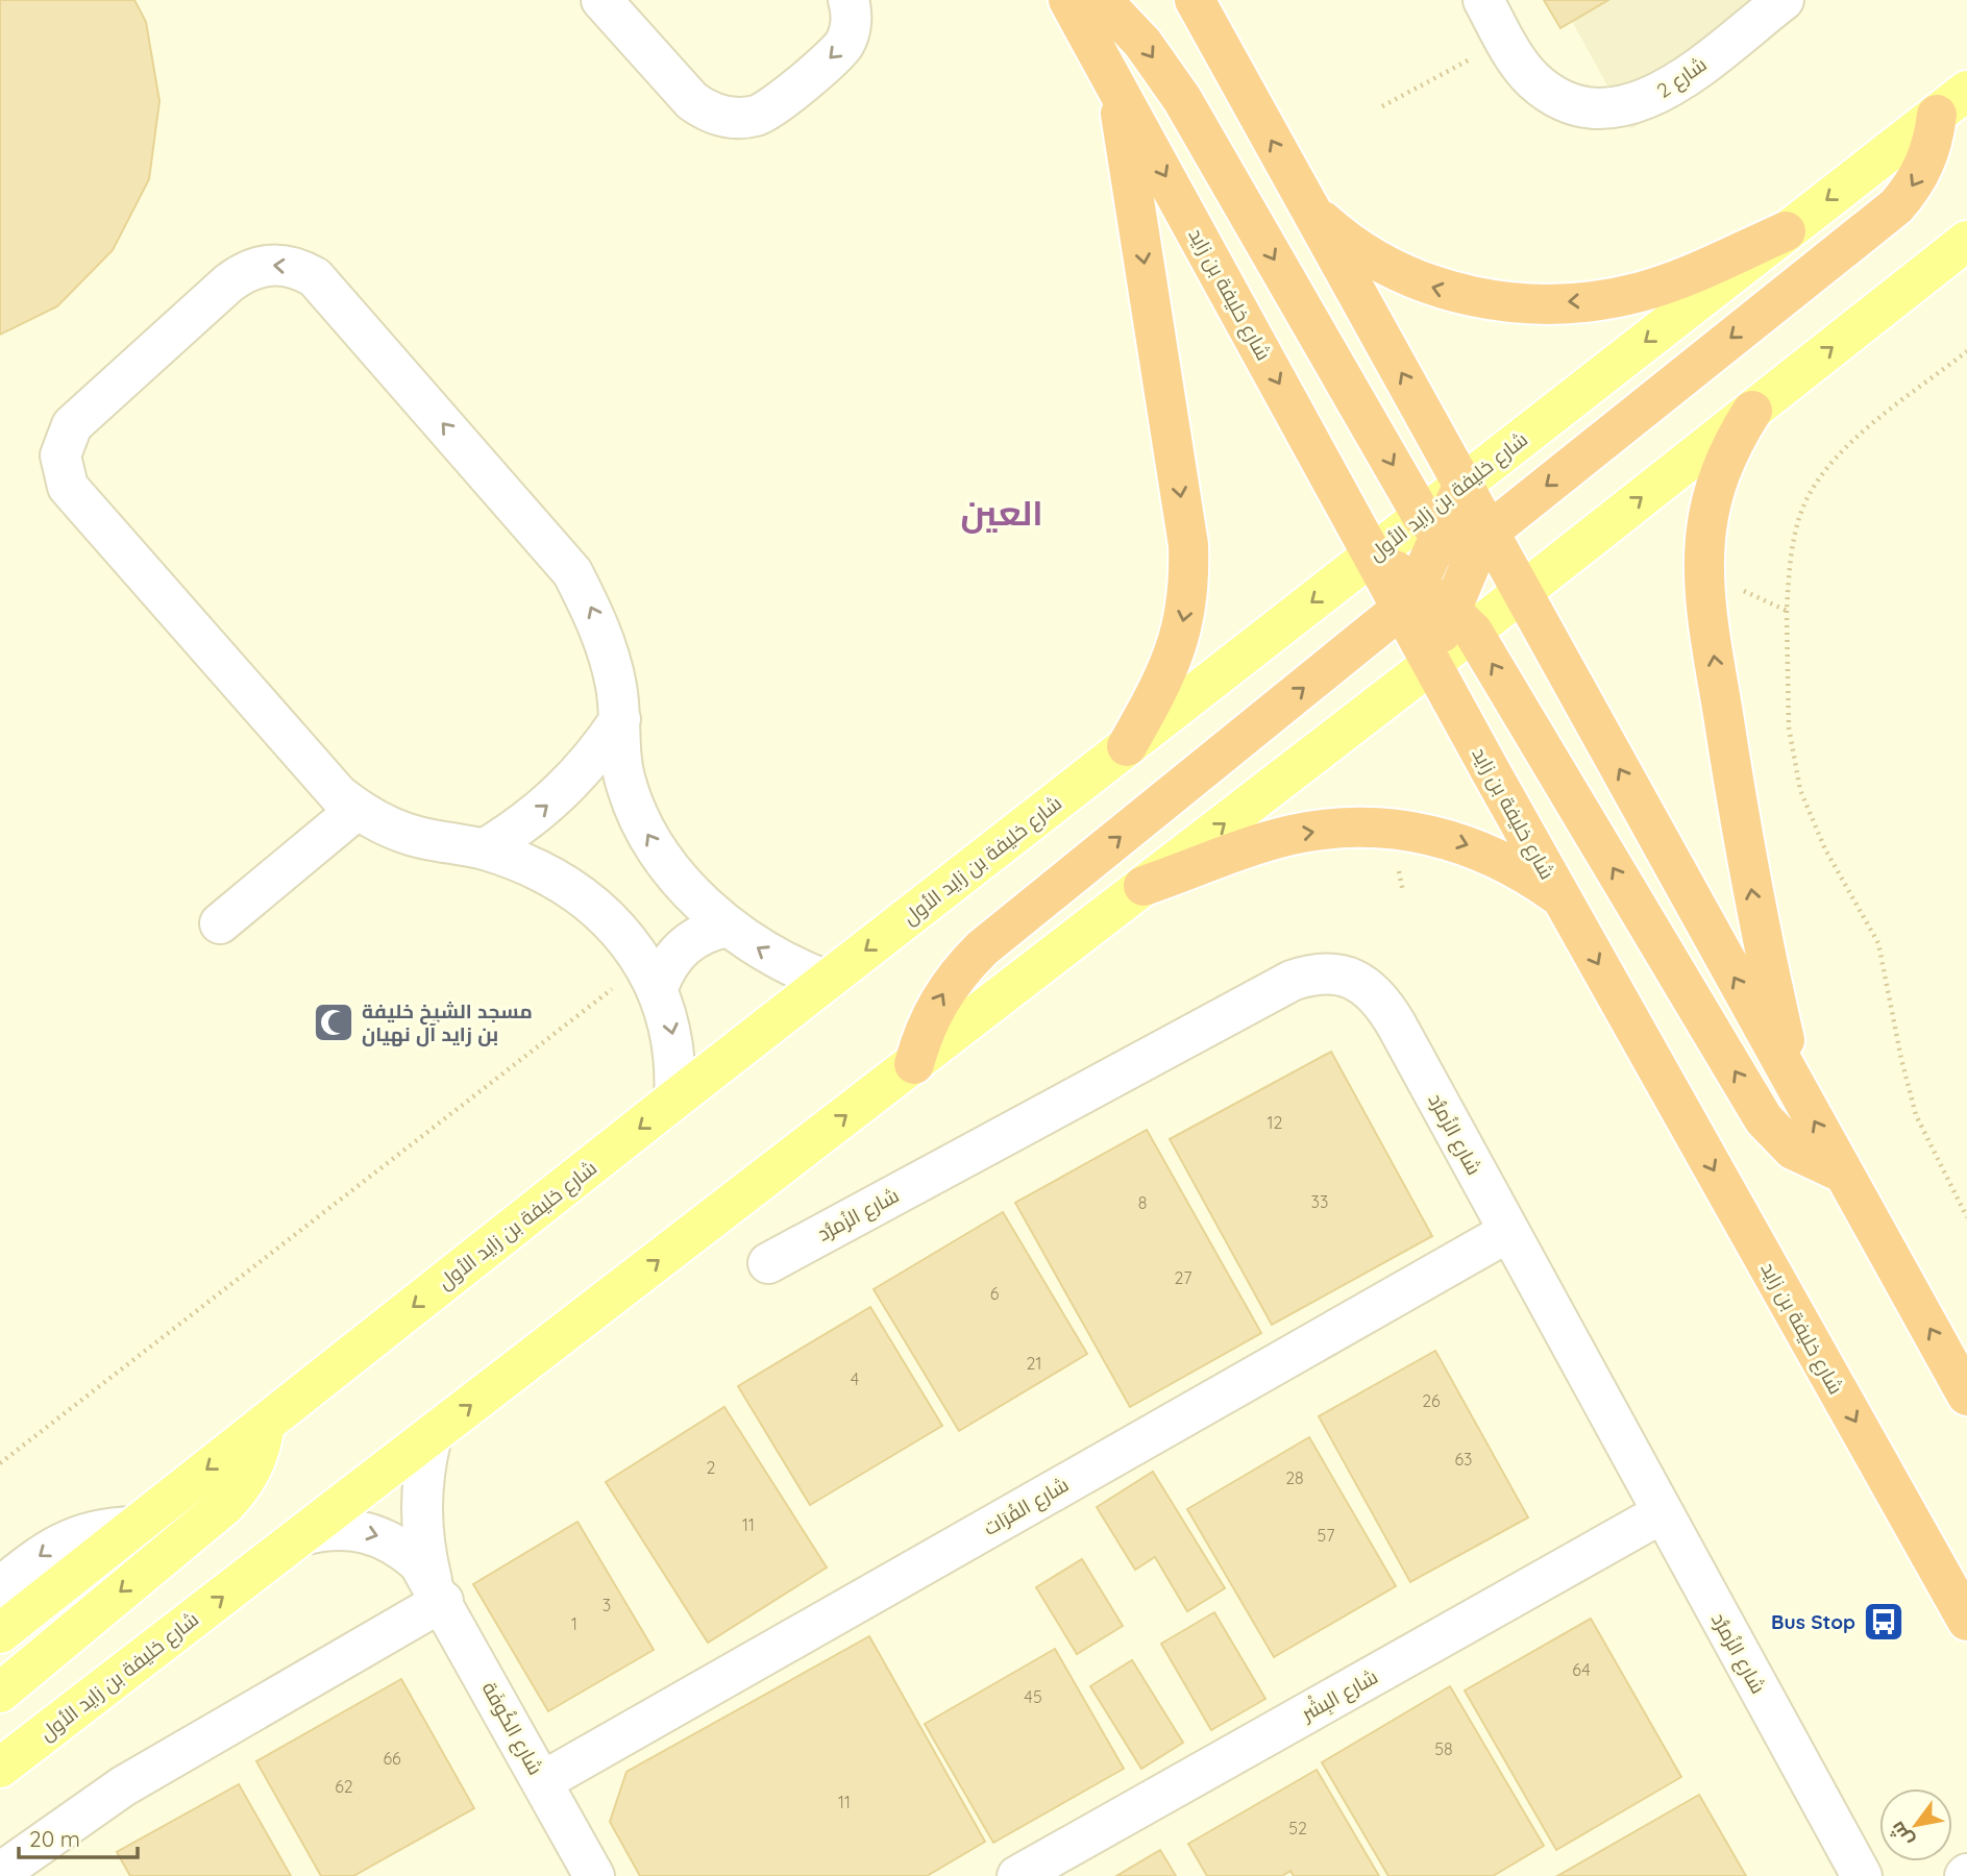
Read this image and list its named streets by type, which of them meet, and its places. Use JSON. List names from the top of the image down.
{
  "streets": {
    "highway": ["شارع خليفة بن زايد"],
    "main road": ["شارع خليفة بن زايد الأول"],
    "street": [
      "شارع 2",
      "شارع الزُمرُّد",
      "شارع الفُرَات",
      "شارع البِشْر",
      "شارع الكُوفَة"
    ]
  },
  "crossings": [
    ["شارع خليفة بن زايد", "شارع خليفة بن زايد الأول"],
    ["شارع خليفة بن زايد الأول", "شارع الكُوفَة"],
    ["شارع الزُمرُّد", "شارع الفُرَات"],
    ["شارع الزُمرُّد", "شارع البِشْر"],
    ["شارع الفُرَات", "شارع الكُوفَة"]
  ],
  "districts": ["العين"],
  "places": {
    "mosque": ["مسجد الشيخ خليفة بن زايد آل نهيان"],
    "bus stop": ["Bus Stop"]
  },
  "house_numbers": [
    "12",
    "33",
    "8",
    "27",
    "6",
    "21",
    "4",
    "26",
    "63",
    "2",
    "28",
    "11",
    "57",
    "3",
    "1",
    "64",
    "45",
    "58",
    "66",
    "62",
    "11",
    "52"
  ],
  "scale_bar": "20 m",
  "north": "bottom left"
}
